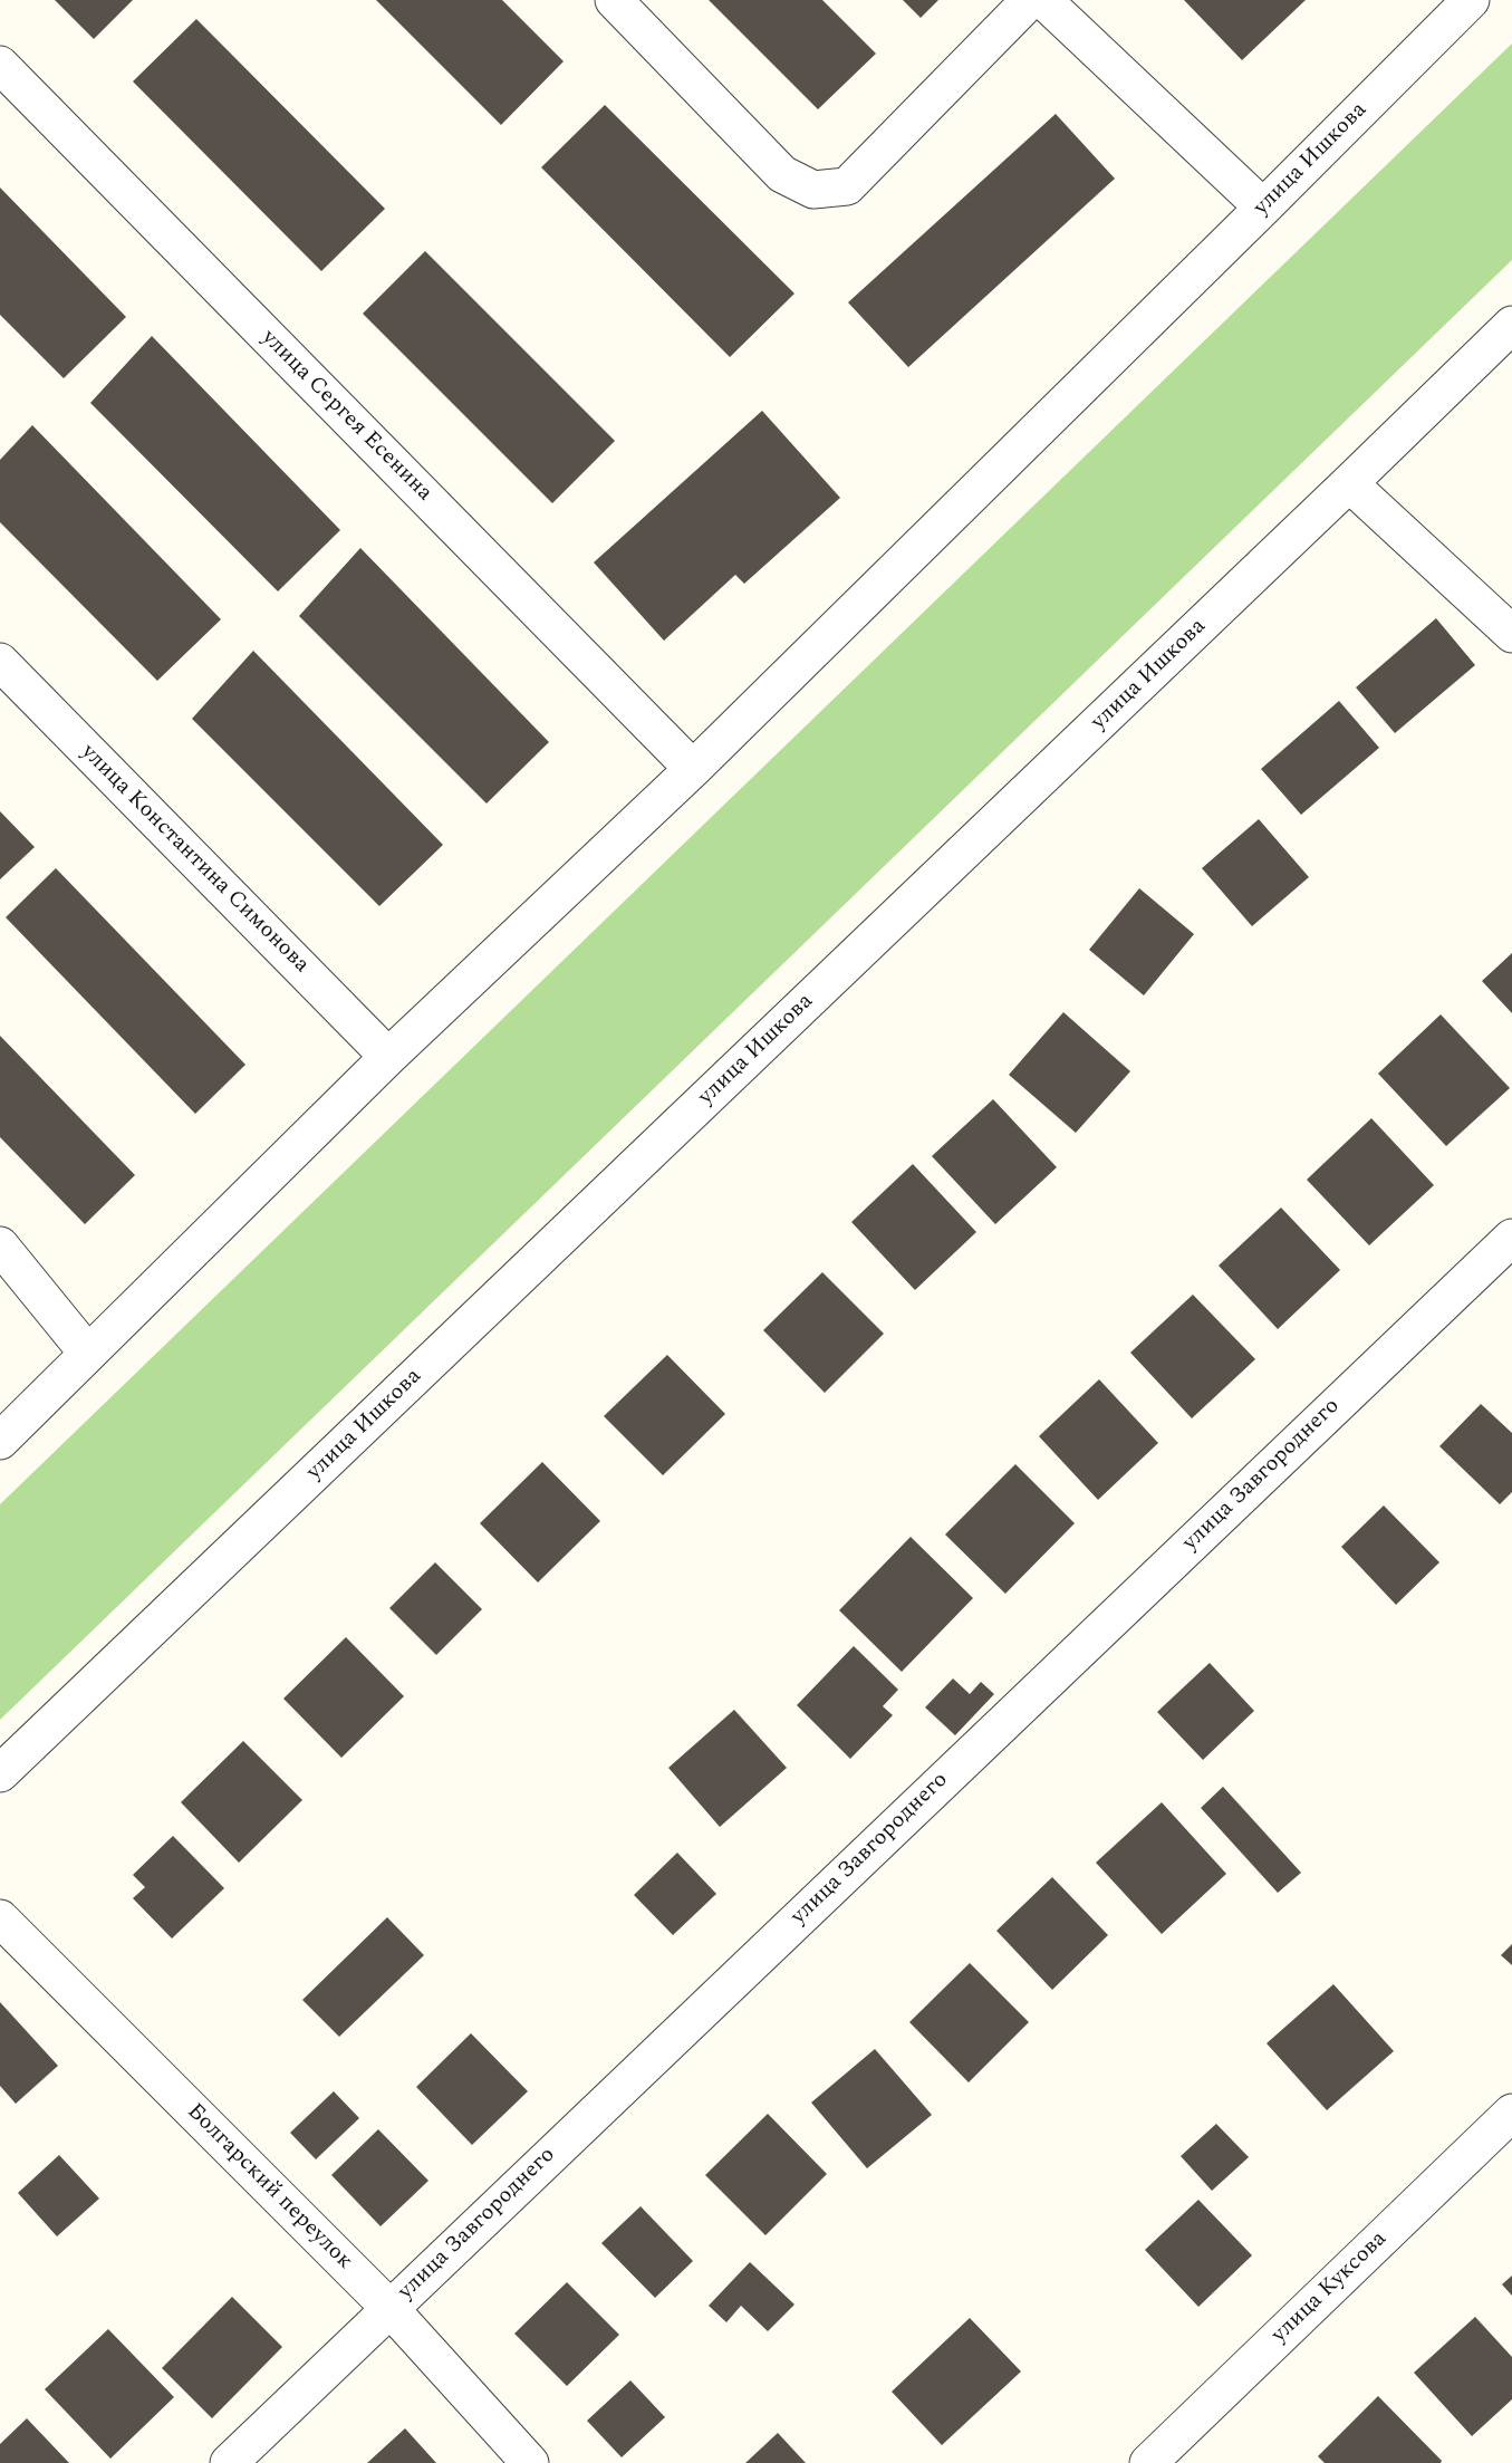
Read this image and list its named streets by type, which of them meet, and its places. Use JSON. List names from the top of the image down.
{
  "streets": {
    "street": [
      "улица Ишкова",
      "улица Сергея Есенина",
      "улица Константина Симонова",
      "улица Завгороднего",
      "Болгарский переулок",
      "улица Куксова"
    ]
  },
  "crossings": [
    ["улица Ишкова", "улица Сергея Есенина"],
    ["улица Ишкова", "улица Константина Симонова"],
    ["улица Завгороднего", "Болгарский переулок"]
  ]
}
